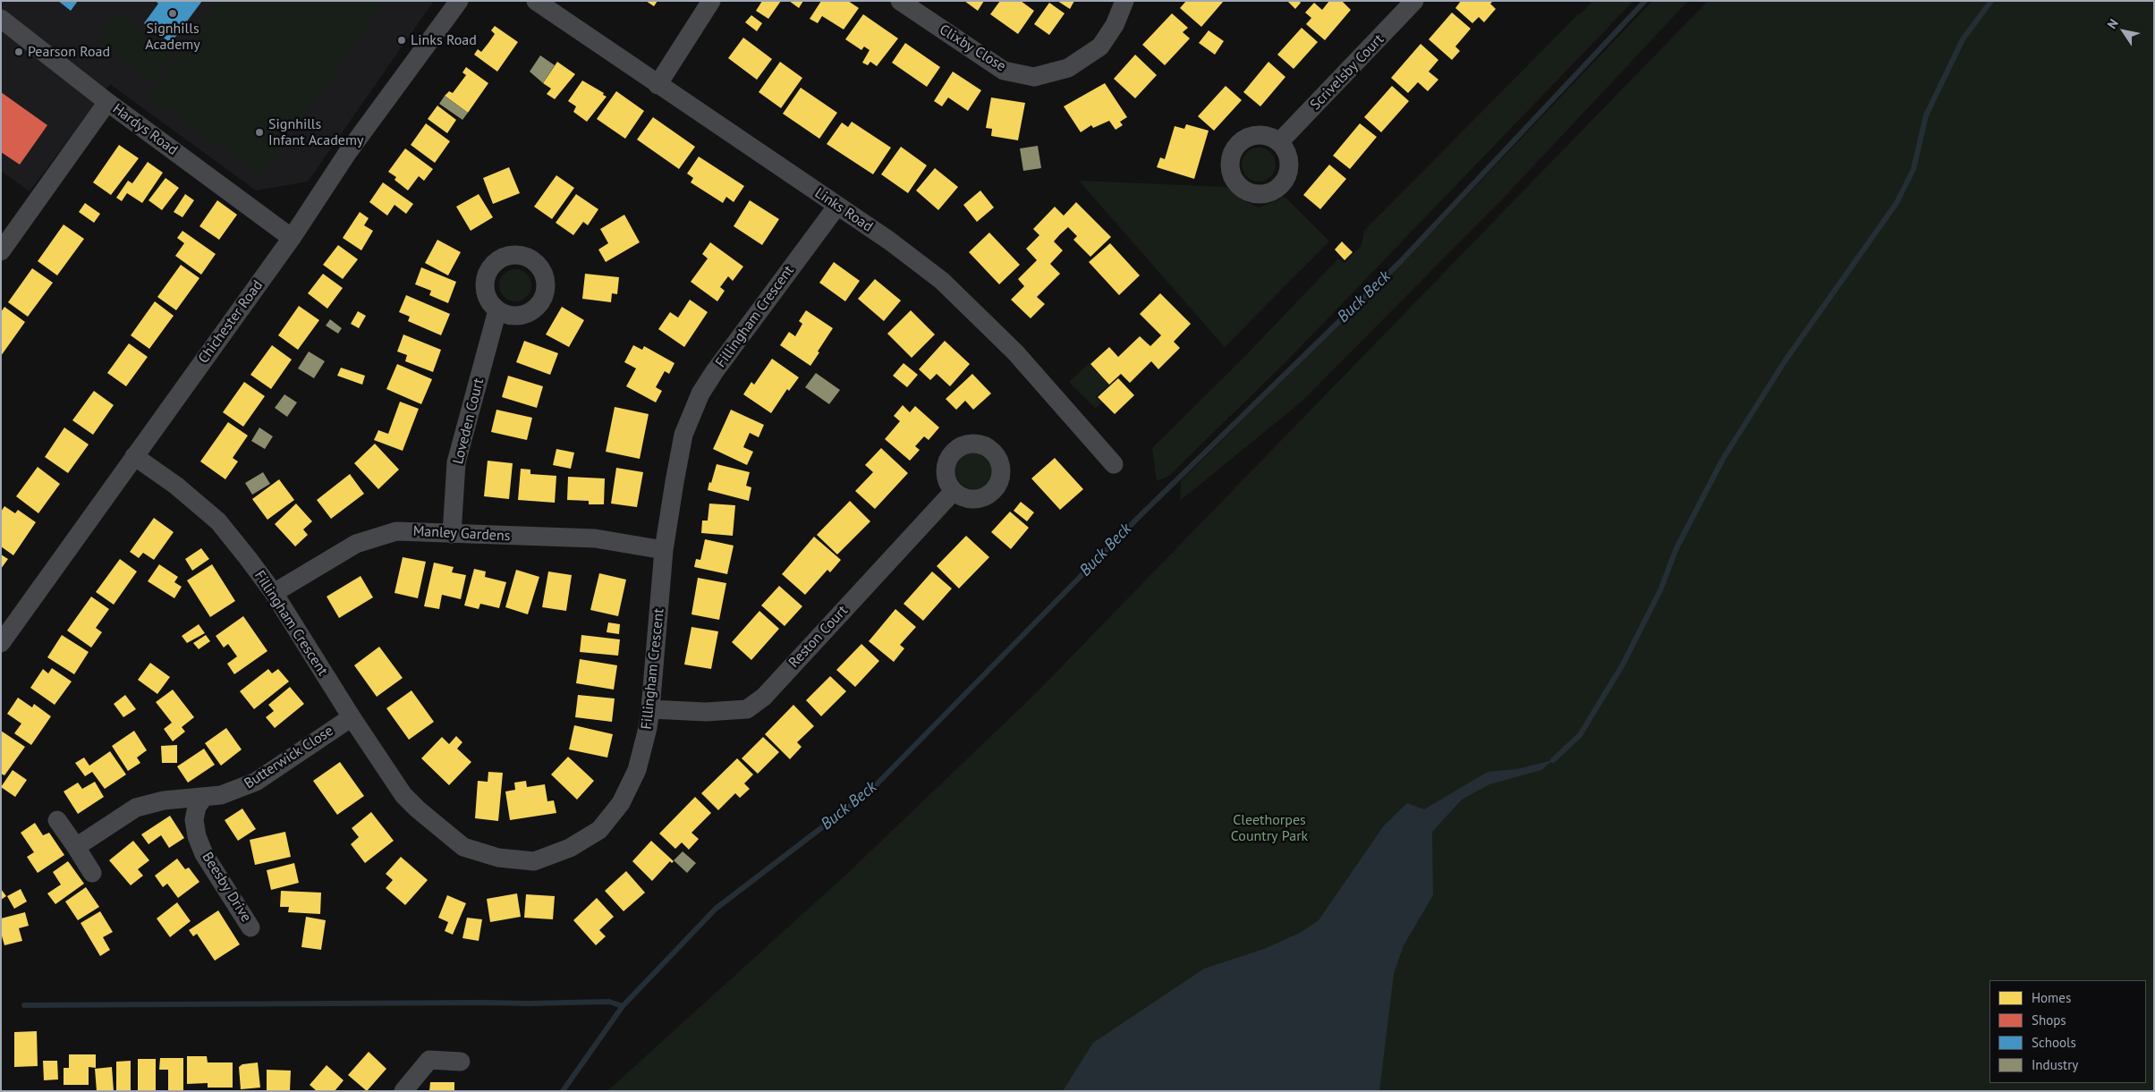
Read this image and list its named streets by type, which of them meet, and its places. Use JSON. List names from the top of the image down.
{
  "streets": {
    "street": [
      "Clixby Close",
      "Scrivelsby Court",
      "Hardys Road",
      "Links Road",
      "Fillingham Crescent",
      "Chichester Road",
      "Loveden Court",
      "Manley Gardens",
      "Reston Court",
      "Butterwick Close",
      "Beesby Drive"
    ]
  },
  "crossings": [
    ["Hardys Road", "Chichester Road"],
    ["Links Road", "Fillingham Crescent"],
    ["Fillingham Crescent", "Chichester Road"],
    ["Fillingham Crescent", "Manley Gardens"],
    ["Fillingham Crescent", "Reston Court"],
    ["Fillingham Crescent", "Butterwick Close"],
    ["Loveden Court", "Manley Gardens"],
    ["Butterwick Close", "Beesby Drive"]
  ],
  "water": ["Buck Beck"],
  "parks": ["Cleethorpes Country Park"],
  "places": [
    "Signhills Academy",
    "Links Road",
    "Pearson Road",
    "Signhills Infant Academy"
  ],
  "legend": [
    "Homes",
    "Shops",
    "Schools",
    "Industry"
  ],
  "north": "top left"
}
